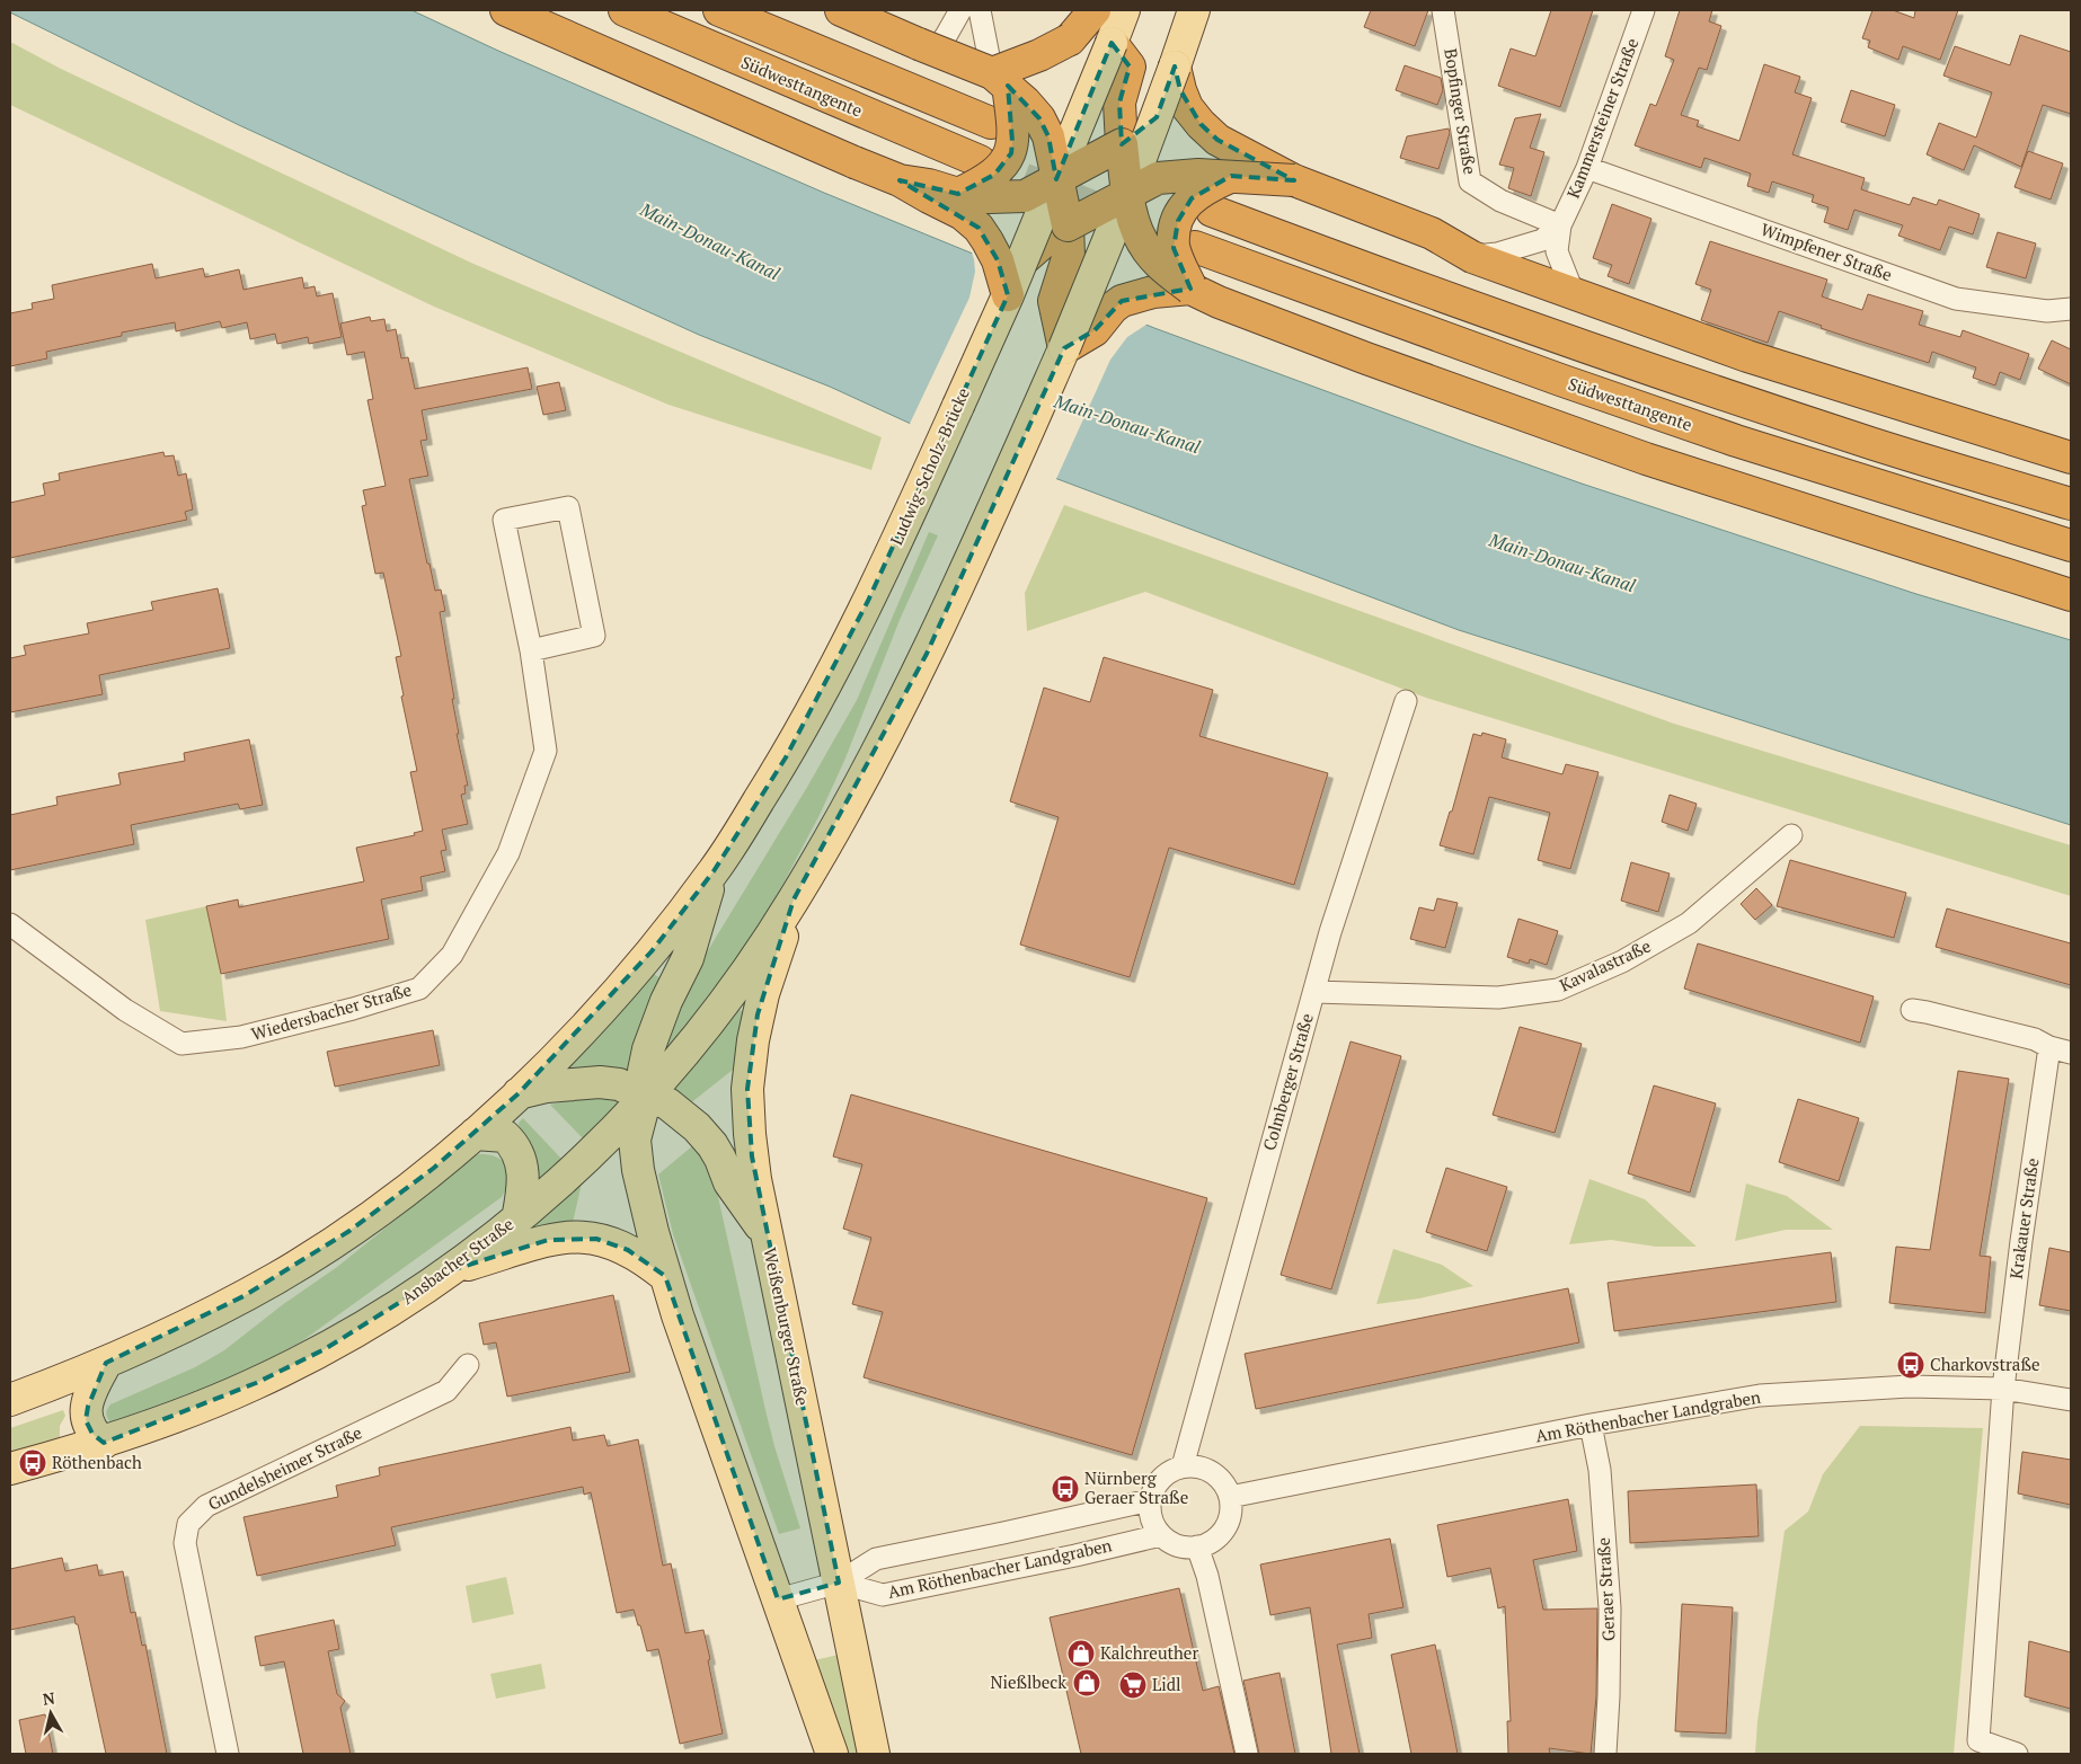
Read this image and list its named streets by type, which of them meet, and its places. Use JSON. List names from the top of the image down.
{
  "streets": {
    "highway": ["Südwesttangente"],
    "main road": ["Ludwig-Scholz-Brücke", "Ansbacher Straße", "Weißenburger Straße"],
    "street": [
      "Bopfinger Straße",
      "Kammersteiner Straße",
      "Wimpfener Straße",
      "Kavalastraße",
      "Wiedersbacher Straße",
      "Colmberger Straße",
      "Krakauer Straße",
      "Am Röthenbacher Landgraben",
      "Gundelsheimer Straße",
      "Geraer Straße"
    ]
  },
  "crossings": [
    ["Bopfinger Straße", "Kammersteiner Straße"],
    ["Kammersteiner Straße", "Wimpfener Straße"],
    ["Kavalastraße", "Colmberger Straße"],
    ["Colmberger Straße", "Am Röthenbacher Landgraben"],
    ["Krakauer Straße", "Am Röthenbacher Landgraben"],
    ["Ansbacher Straße", "Weißenburger Straße"],
    ["Weißenburger Straße", "Am Röthenbacher Landgraben"],
    ["Am Röthenbacher Landgraben", "Geraer Straße"]
  ],
  "water": ["Main-Donau-Kanal"],
  "places": {
    "bus stop": ["Charkovstraße", "Röthenbach", "Nürnberg Geraer Straße"],
    "shop": ["Kalchreuther", "Nießlbeck"],
    "supermarket": ["Lidl"]
  },
  "north": "top"
}
